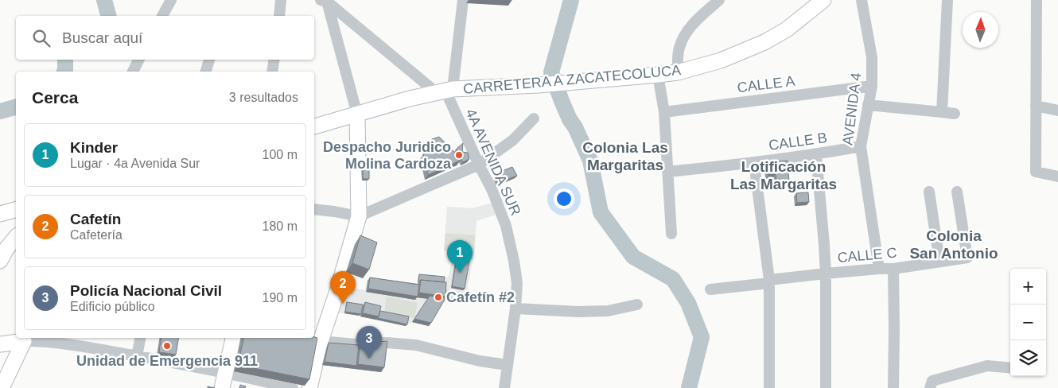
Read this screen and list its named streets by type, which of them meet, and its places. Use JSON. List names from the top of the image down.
{
  "streets": {
    "main road": ["CARRETERA A ZACATECOLUCA"],
    "street": [
      "CALLE A",
      "AVENIDA 4",
      "CALLE B",
      "4A AVENIDA SUR",
      "CALLE C"
    ]
  },
  "crossings": [
    ["CARRETERA A ZACATECOLUCA", "4A AVENIDA SUR"],
    ["CALLE A", "AVENIDA 4"],
    ["AVENIDA 4", "CALLE B"],
    ["AVENIDA 4", "CALLE C"]
  ],
  "districts": ["Colonia Las Margaritas", "Lotificación Las Margaritas", "Colonia San Antonio"],
  "places": ["Despacho Juridico Molina Cardoza", "Cafetín #2", "Unidad de Emergencia 911"],
  "north": "top",
  "page": {
    "search": "Buscar aquí",
    "heading": ["Cerca", "3 resultados"],
    "list": [
      {
        "mark": "1",
        "name": "Kinder",
        "note": "Lugar · 4a Avenida Sur",
        "value": "100 m"
      },
      {
        "mark": "2",
        "name": "Cafetín",
        "note": "Cafetería",
        "value": "180 m"
      },
      {
        "mark": "3",
        "name": "Policía Nacional Civil",
        "note": "Edificio público",
        "value": "190 m"
      }
    ],
    "pins": ["1", "2", "3"],
    "map_buttons": ["+", "−"]
  }
}
